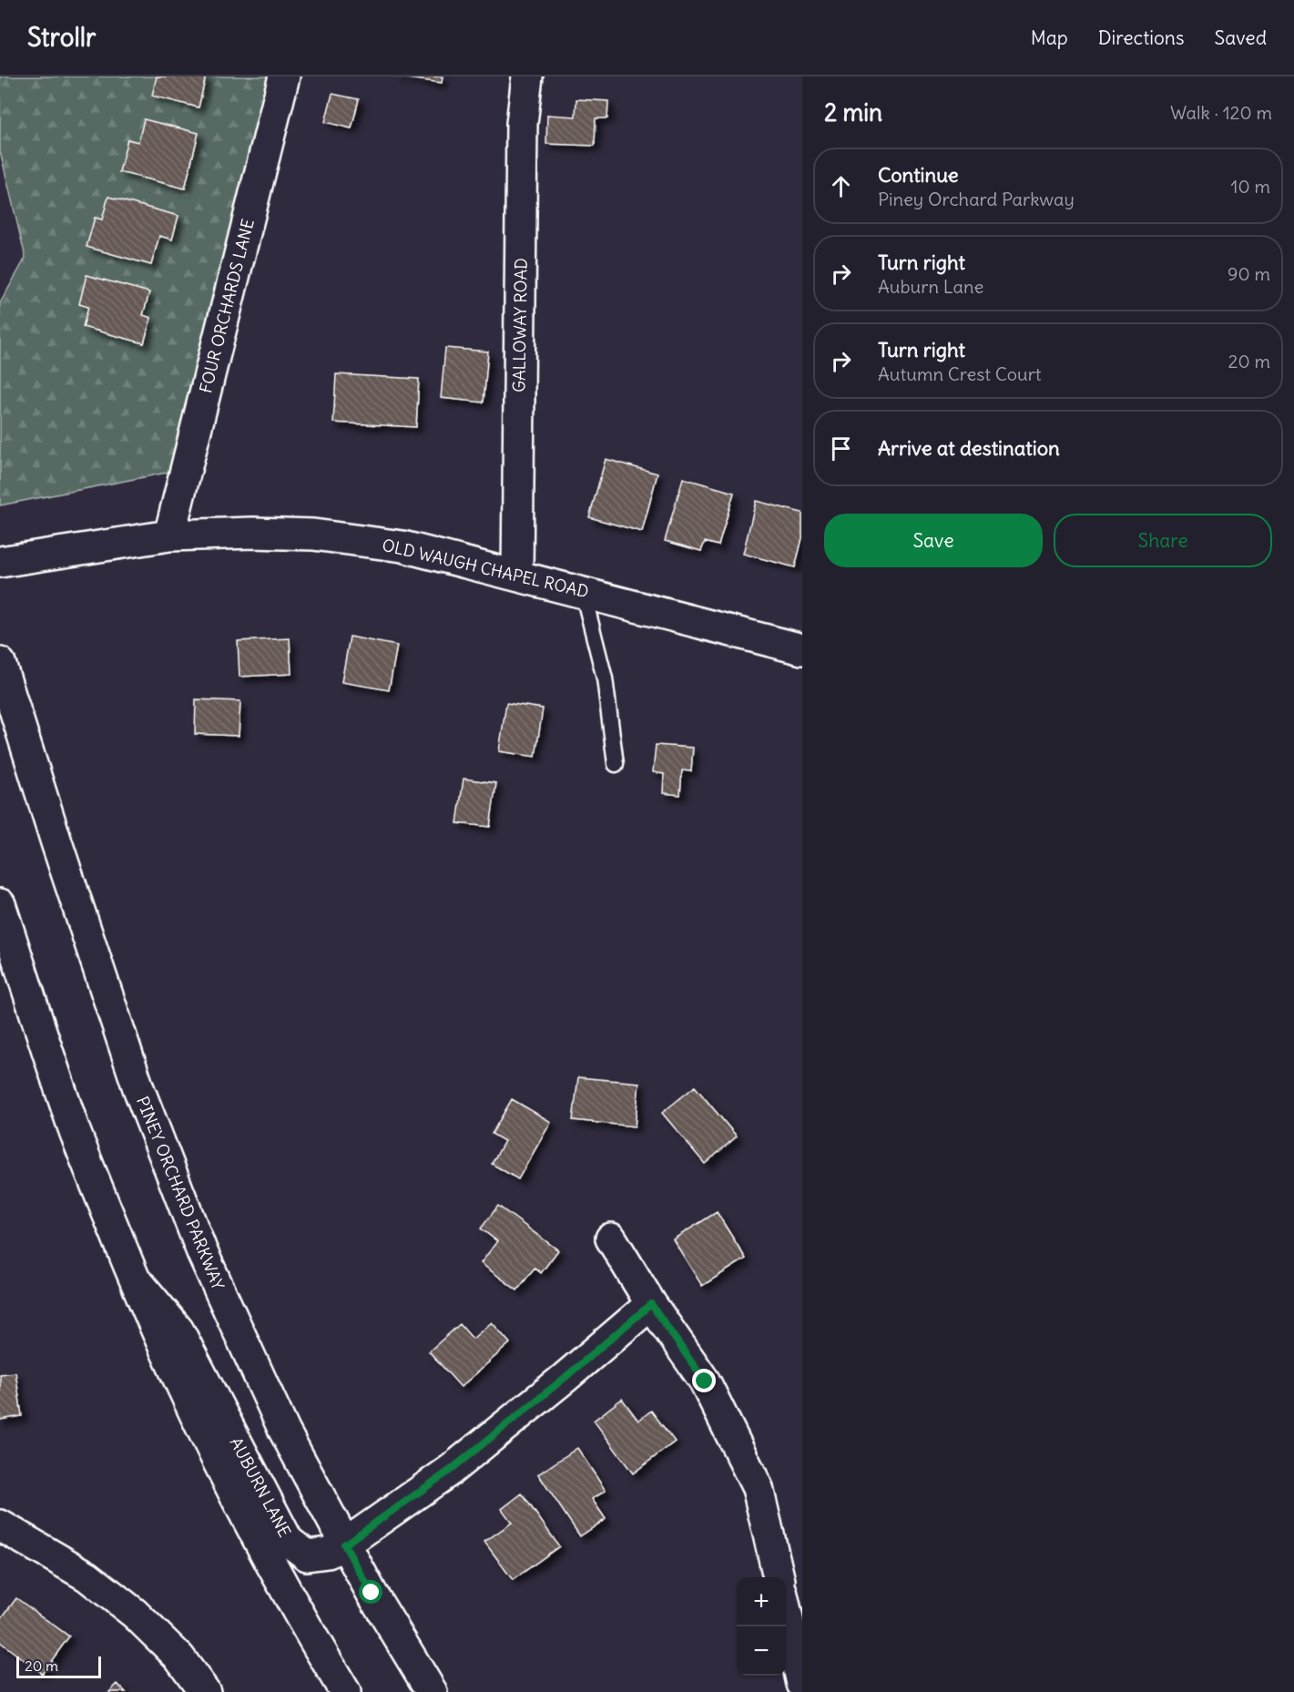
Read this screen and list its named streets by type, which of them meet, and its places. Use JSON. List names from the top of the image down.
{
  "streets": {
    "street": [
      "FOUR ORCHARDS LANE",
      "GALLOWAY ROAD",
      "OLD WAUGH CHAPEL ROAD",
      "PINEY ORCHARD PARKWAY",
      "AUBURN LANE"
    ]
  },
  "crossings": [
    ["FOUR ORCHARDS LANE", "OLD WAUGH CHAPEL ROAD"],
    ["GALLOWAY ROAD", "OLD WAUGH CHAPEL ROAD"],
    ["PINEY ORCHARD PARKWAY", "AUBURN LANE"]
  ],
  "scale_bar": "20 m",
  "page": {
    "header": "Strollr",
    "nav": ["Map", "Directions", "Saved"],
    "heading": ["2 min", "Walk · 120 m"],
    "list": [
      ["Continue", "Piney Orchard Parkway", "10 m"],
      ["Turn right", "Auburn Lane", "90 m"],
      ["Turn right", "Autumn Crest Court", "20 m"],
      "Arrive at destination"
    ],
    "buttons": ["Save", "Share"],
    "map_buttons": ["+", "−"],
    "scale": "20 m"
  }
}
